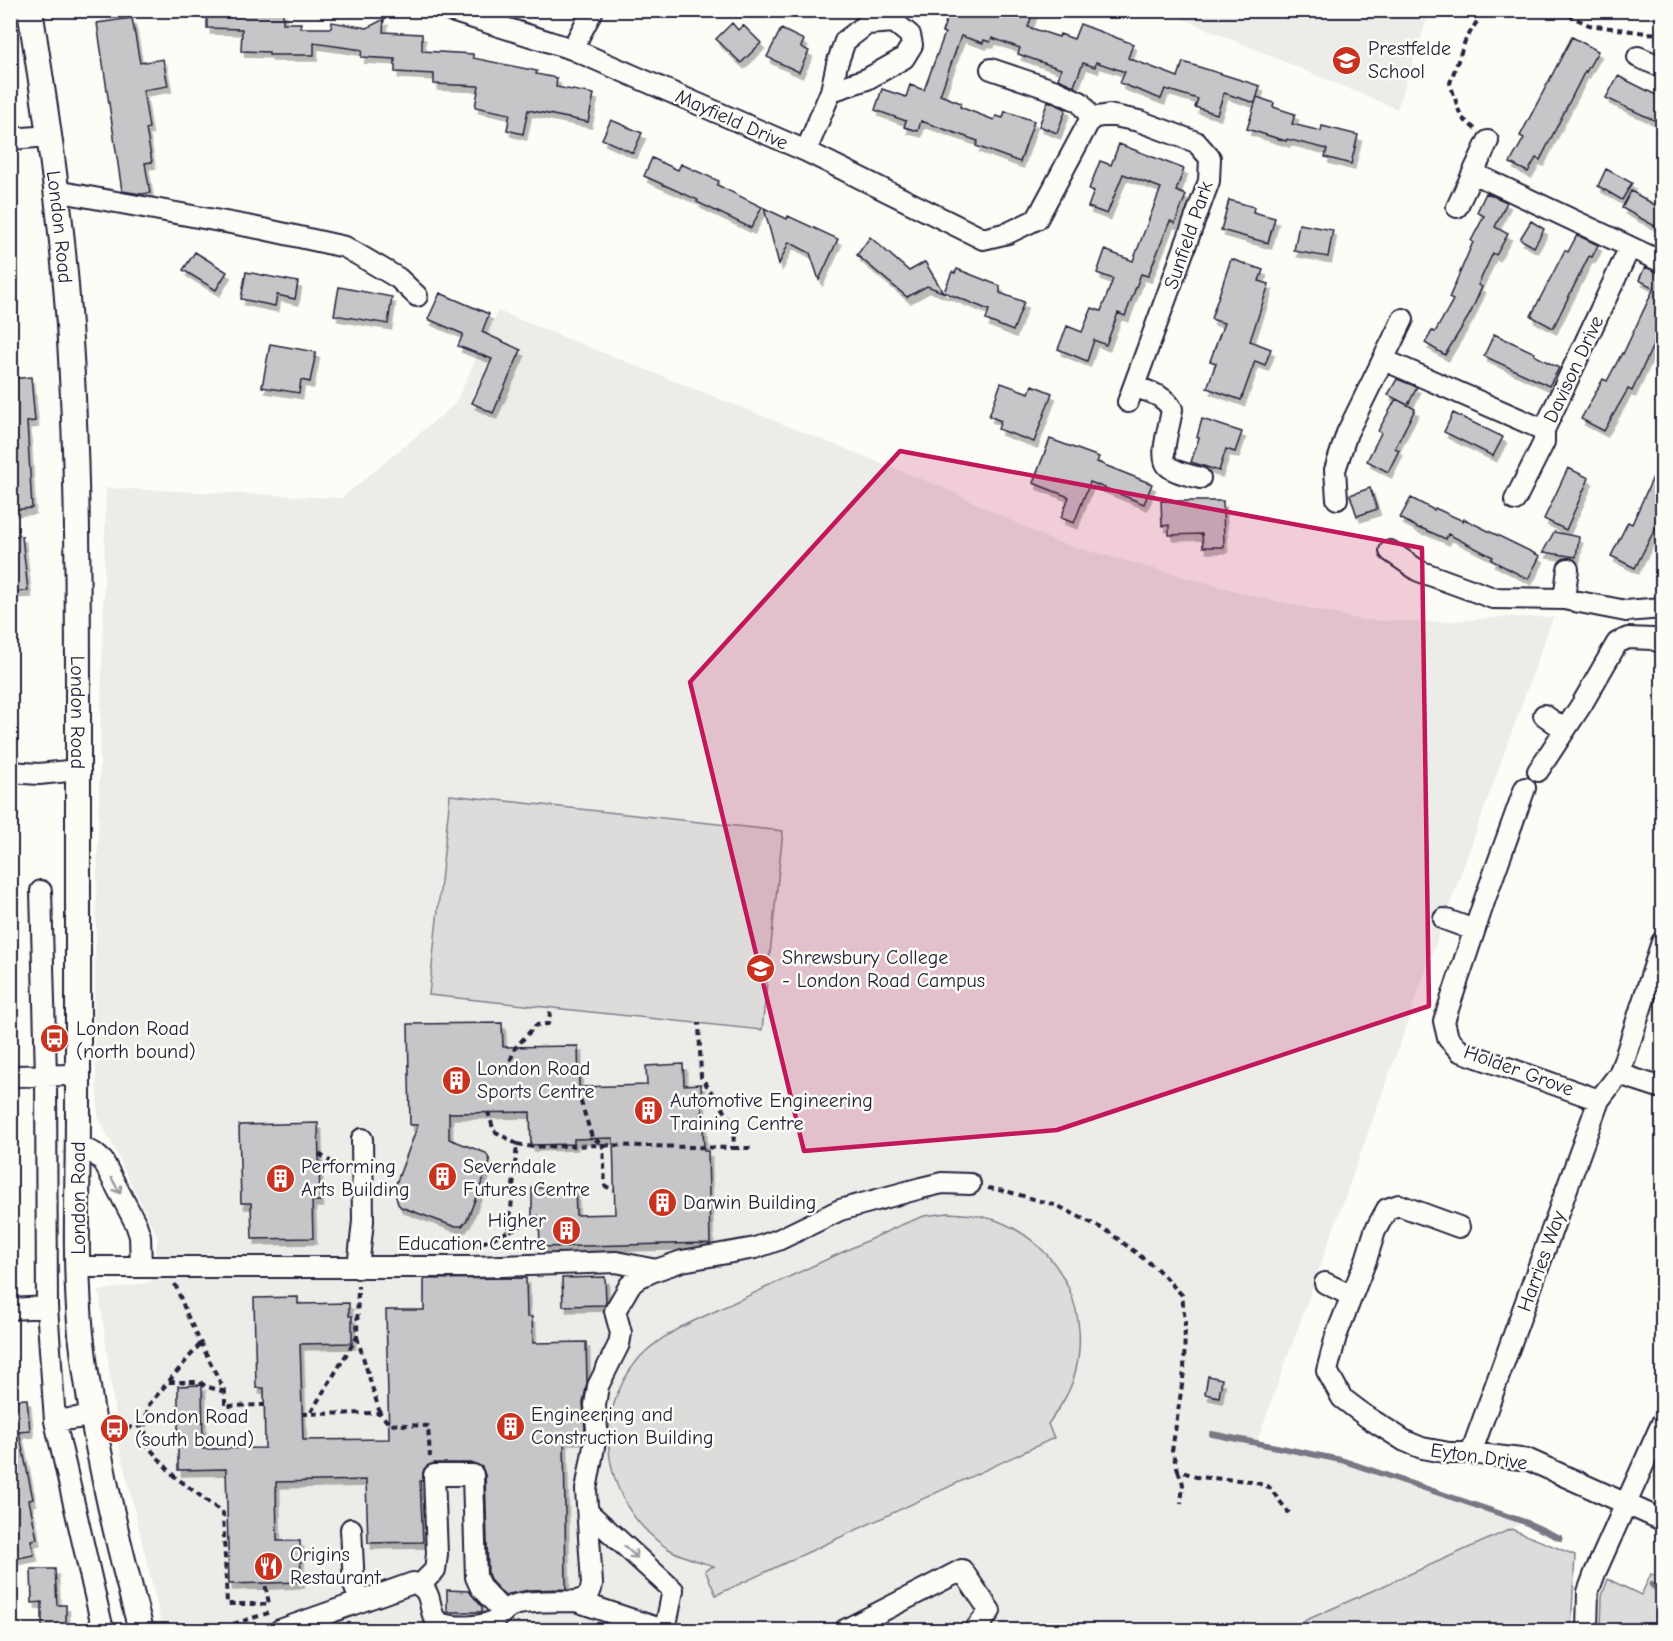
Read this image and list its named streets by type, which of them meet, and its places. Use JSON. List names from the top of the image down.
{
  "streets": {
    "main road": ["London Road"],
    "street": [
      "Mayfield Drive",
      "Sunfield Park",
      "Davison Drive",
      "Holder Grove",
      "Harries Way",
      "Eyton Drive"
    ]
  },
  "crossings": [
    ["Mayfield Drive", "Sunfield Park"],
    ["Holder Grove", "Harries Way"],
    ["Harries Way", "Eyton Drive"]
  ],
  "places": {
    "school or university": ["Prestfelde School", "Shrewsbury College - London Road Campus"],
    "bus stop": ["London Road (north bound)", "London Road (south bound)"],
    "building": [
      "London Road Sports Centre",
      "Automotive Engineering Training Centre",
      "Severndale Futures Centre",
      "Performing Arts Building",
      "Darwin Building",
      "Higher Education Centre",
      "Engineering and Construction Building"
    ],
    "restaurant": ["Origins Restaurant"]
  }
}
